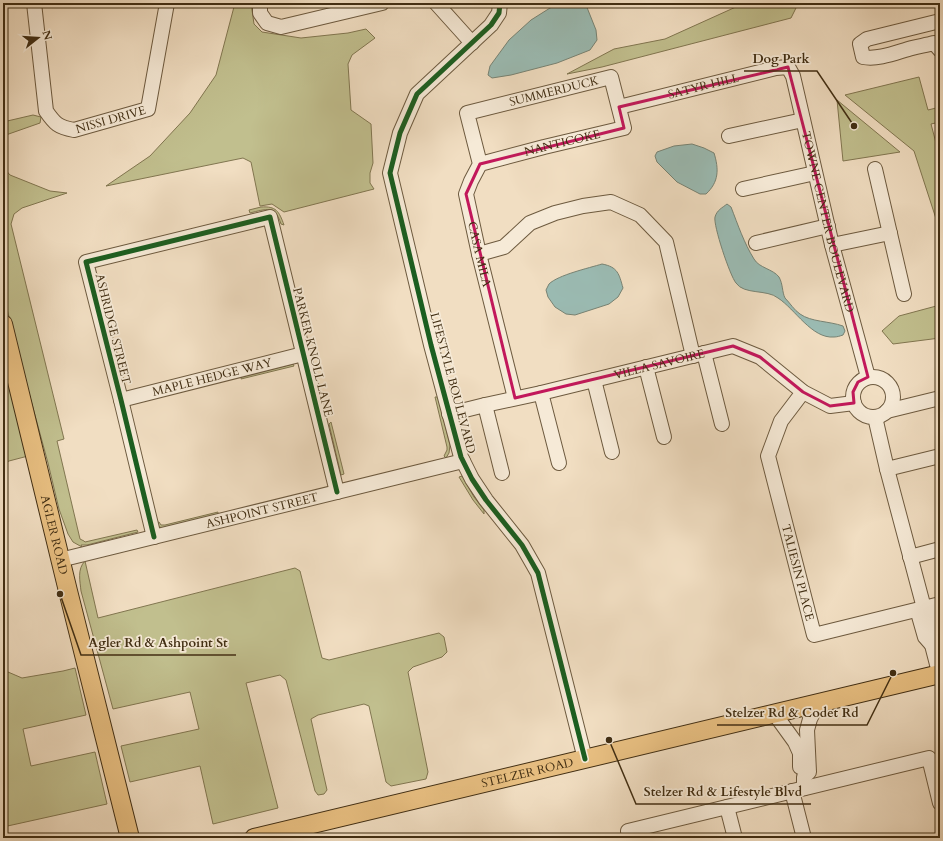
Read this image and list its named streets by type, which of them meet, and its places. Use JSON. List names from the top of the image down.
{
  "streets": {
    "main road": ["AGLER ROAD", "STELZER ROAD"],
    "street": [
      "SATYR HILL",
      "SUMMERDUCK",
      "NISSI DRIVE",
      "NANTICOKE",
      "TOWNE CENTER BOULEVARD",
      "CASA MILA",
      "ASHRIDGE STREET",
      "PARKER KNOLL LANE",
      "VILLA SAVOIRE",
      "MAPLE HEDGE WAY",
      "LIFESTYLE BOULEVARD",
      "ASHPOINT STREET",
      "TALIESIN PLACE"
    ]
  },
  "crossings": [
    ["SATYR HILL", "SUMMERDUCK"],
    ["SATYR HILL", "NANTICOKE"],
    ["SATYR HILL", "TOWNE CENTER BOULEVARD"],
    ["SUMMERDUCK", "NANTICOKE"],
    ["SUMMERDUCK", "CASA MILA"],
    ["NANTICOKE", "CASA MILA"],
    ["TOWNE CENTER BOULEVARD", "VILLA SAVOIRE"],
    ["CASA MILA", "VILLA SAVOIRE"],
    ["ASHRIDGE STREET", "PARKER KNOLL LANE"],
    ["ASHRIDGE STREET", "MAPLE HEDGE WAY"],
    ["ASHRIDGE STREET", "ASHPOINT STREET"],
    ["PARKER KNOLL LANE", "MAPLE HEDGE WAY"],
    ["PARKER KNOLL LANE", "ASHPOINT STREET"],
    ["VILLA SAVOIRE", "LIFESTYLE BOULEVARD"],
    ["VILLA SAVOIRE", "TALIESIN PLACE"],
    ["LIFESTYLE BOULEVARD", "ASHPOINT STREET"],
    ["LIFESTYLE BOULEVARD", "STELZER ROAD"],
    ["ASHPOINT STREET", "AGLER ROAD"]
  ],
  "places": [
    "Dog Park",
    "Agler Rd & Ashpoint St",
    "Stelzer Rd & Codet Rd",
    "Stelzer Rd & Lifestyle Blvd"
  ],
  "north": "right"
}
